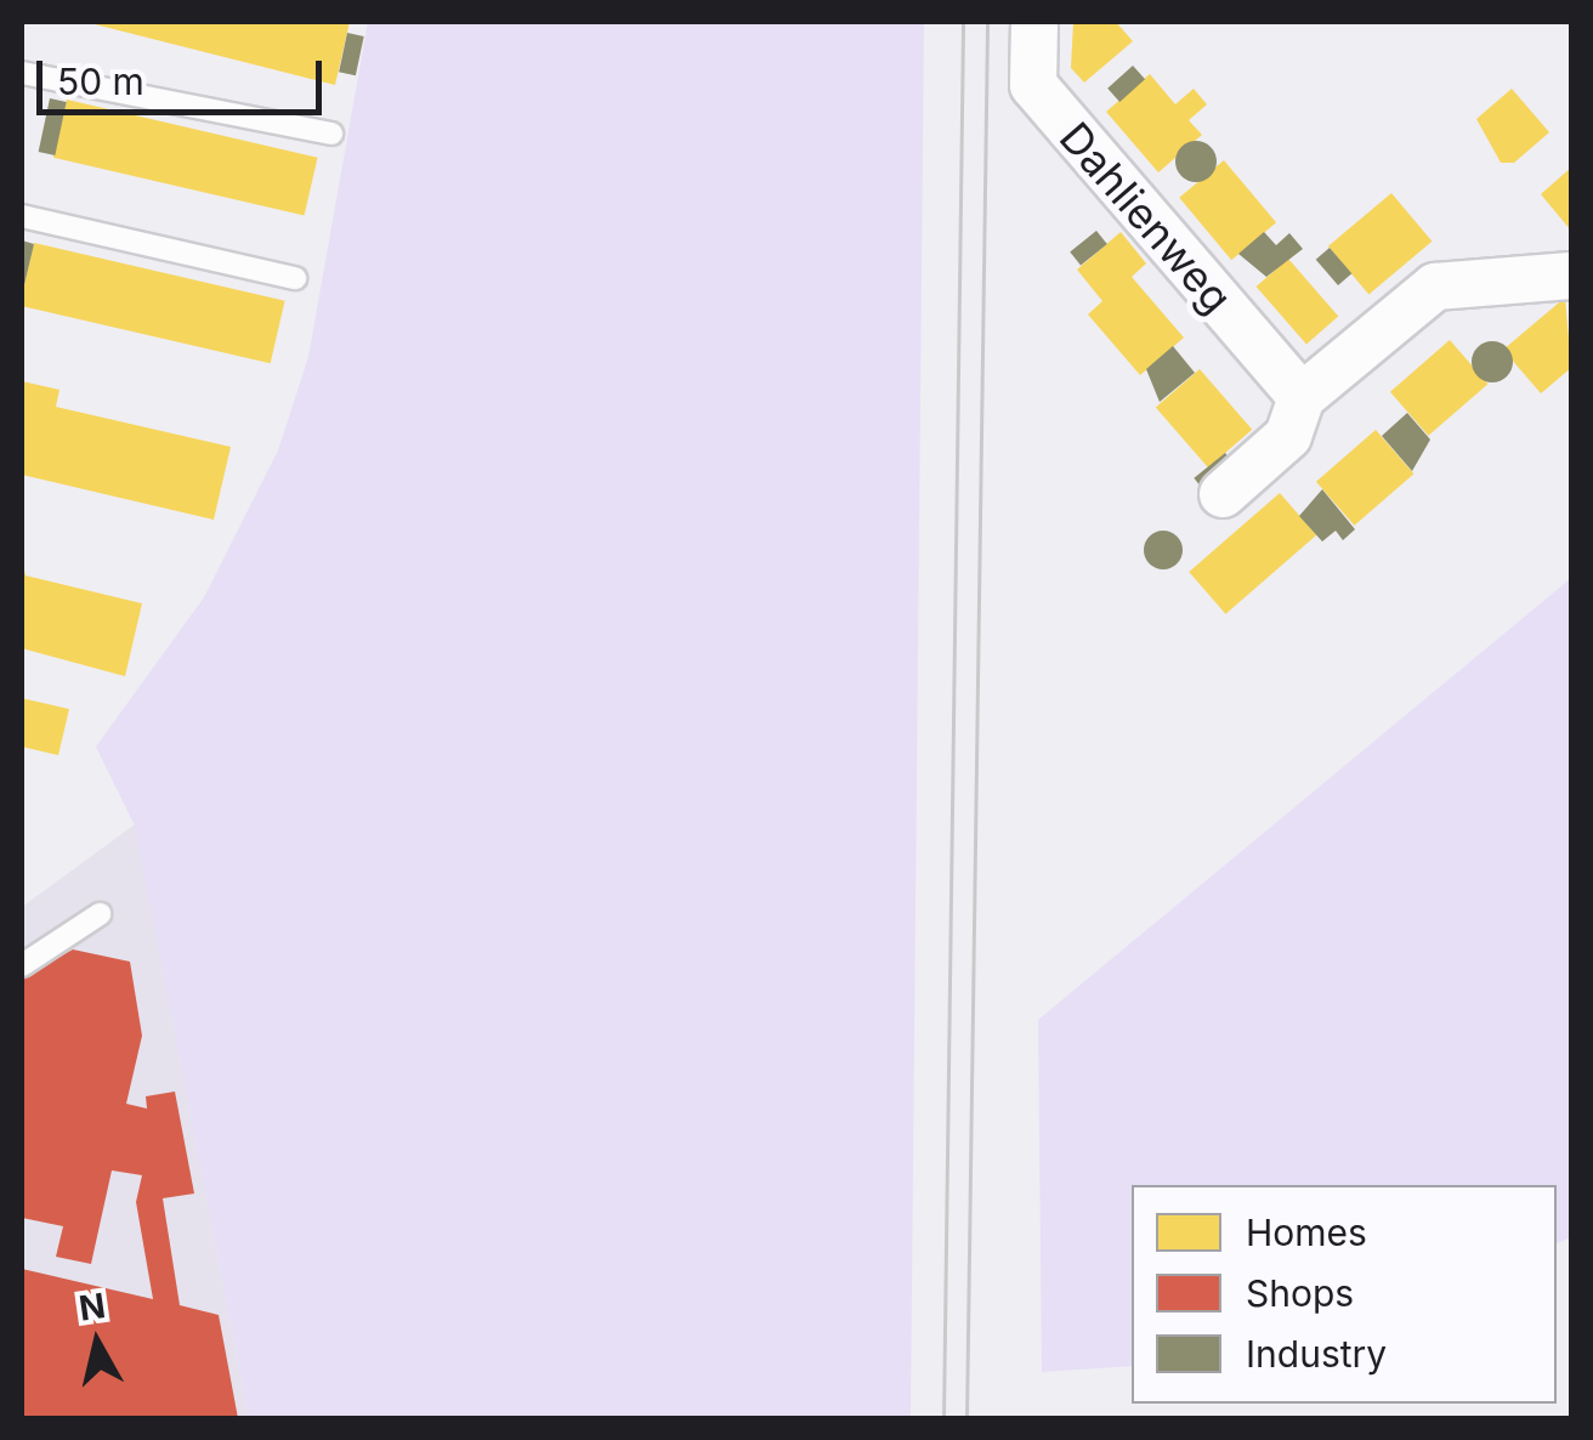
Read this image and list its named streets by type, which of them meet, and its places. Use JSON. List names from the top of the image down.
{
  "streets": {
    "street": ["Dahlienweg"]
  },
  "legend": ["Homes", "Shops", "Industry"],
  "scale_bar": "50 m",
  "north": "top"
}
